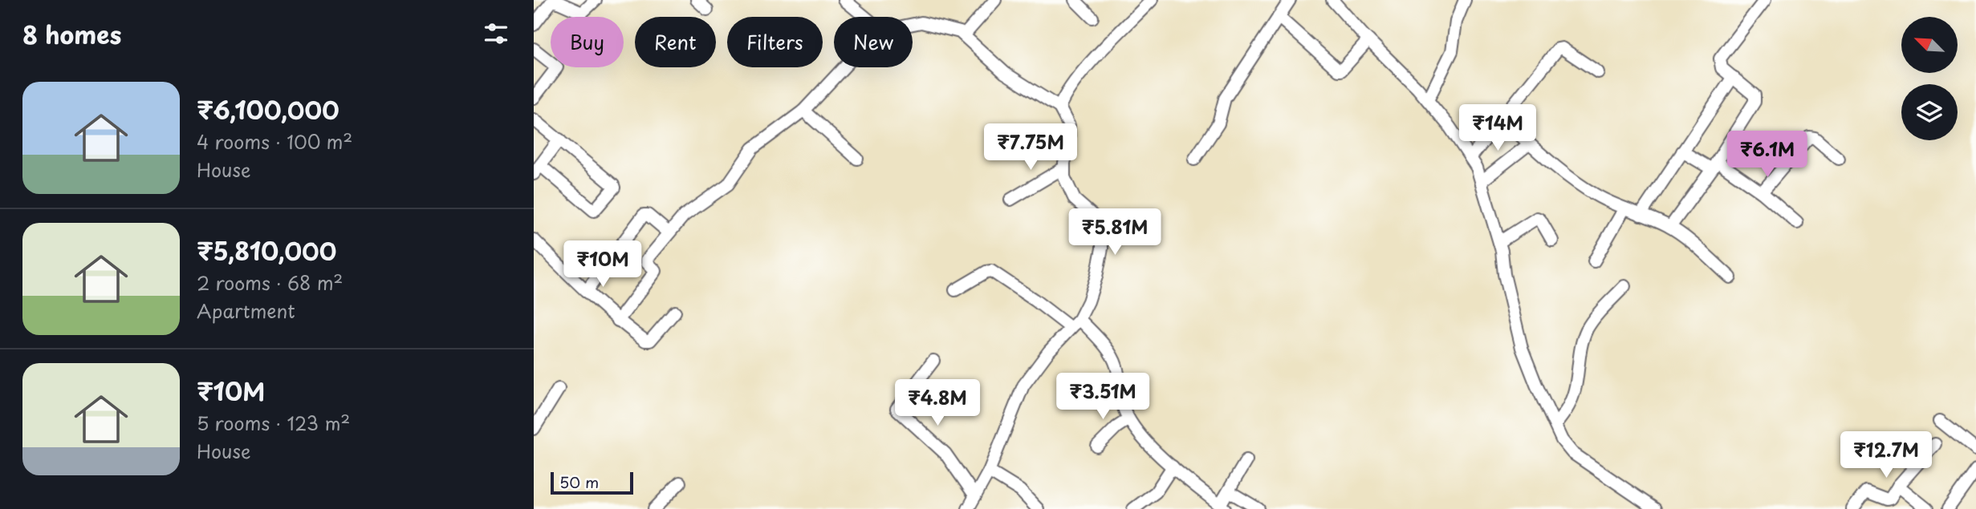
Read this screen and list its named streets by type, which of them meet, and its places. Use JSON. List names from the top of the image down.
{
  "scale_bar": "50 m",
  "north": "top left",
  "page": {
    "heading": "8 homes",
    "chip": [
      "Buy",
      "Rent",
      "Filters",
      "New"
    ],
    "list": [
      {
        "name": "₹6,100,000",
        "note": "4 rooms · 100 m² · House"
      },
      {
        "name": "₹5,810,000",
        "note": "2 rooms · 68 m² · Apartment"
      },
      {
        "name": "₹10M",
        "note": "5 rooms · 123 m² · House"
      }
    ],
    "price": [
      "₹14M",
      "₹7.75M",
      "₹6.1M",
      "₹5.81M",
      "₹10M",
      "₹3.51M",
      "₹4.8M",
      "₹12.7M"
    ],
    "scale": "50 m"
  }
}
